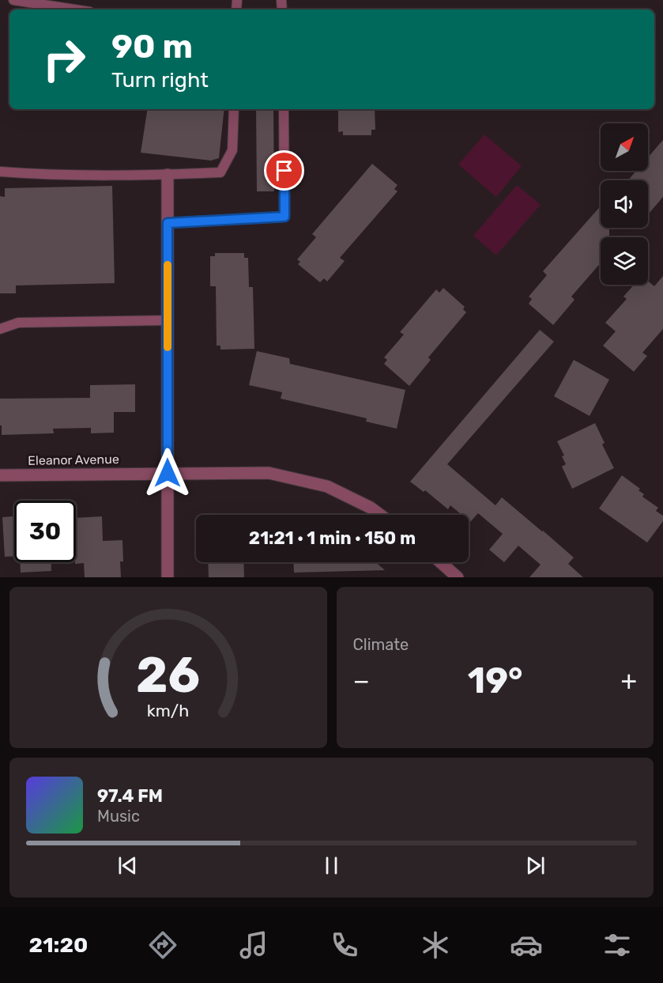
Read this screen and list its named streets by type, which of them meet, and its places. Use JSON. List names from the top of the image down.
{
  "streets": {
    "street": ["Eleanor Avenue"]
  },
  "north": "top right",
  "page": {
    "turn": ["90 m", "Turn right"],
    "limit": "30",
    "trip": "21:21 · 1 min · 150 m",
    "tile": "Climate",
    "heat": ["−", "19°", "+"],
    "song": ["97.4 FM", "Music"],
    "tabs": "21:20",
    "gauge": ["26", "km/h"]
  }
}
